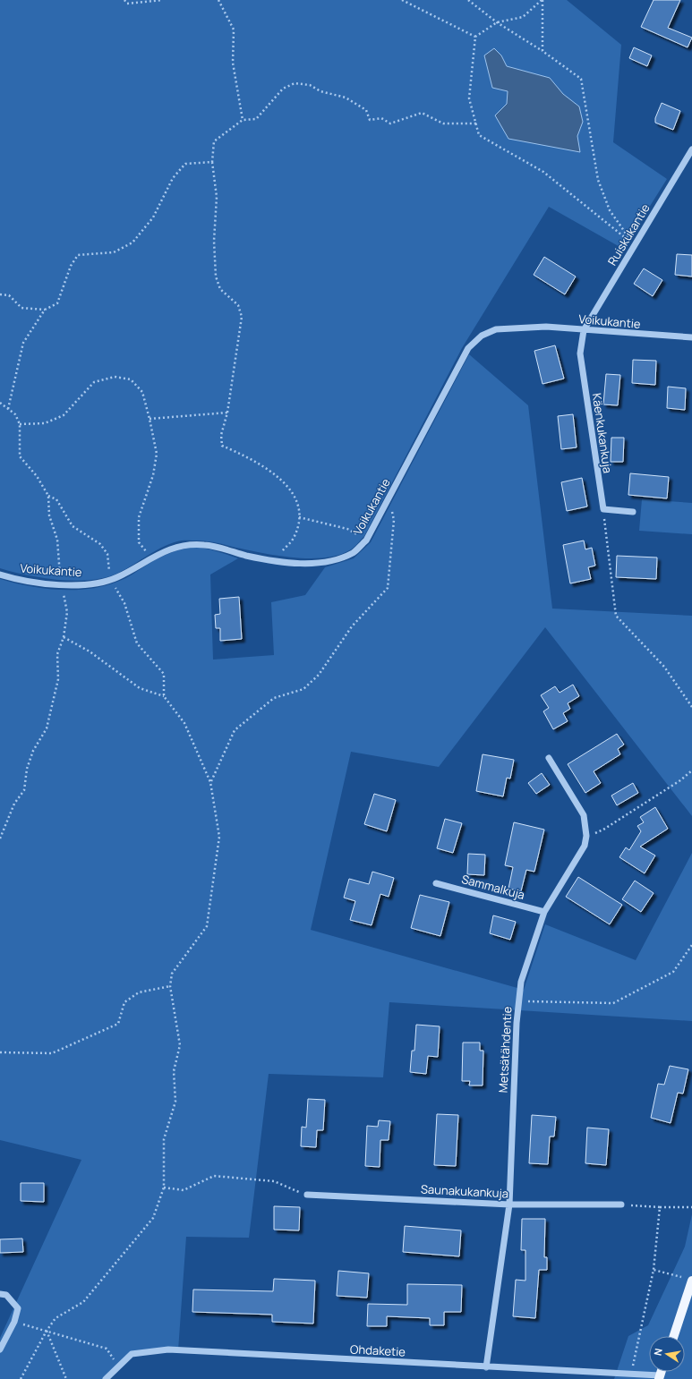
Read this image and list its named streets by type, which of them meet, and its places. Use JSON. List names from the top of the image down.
{
  "streets": {
    "street": [
      "Ruiskukantie",
      "Voikukantie",
      "Käenkukankuja",
      "Sammalkuja",
      "Metsätähdentie",
      "Saunakukankuja",
      "Ohdaketie"
    ]
  },
  "crossings": [
    ["Ruiskukantie", "Voikukantie"],
    ["Ruiskukantie", "Käenkukankuja"],
    ["Voikukantie", "Käenkukankuja"],
    ["Sammalkuja", "Metsätähdentie"],
    ["Metsätähdentie", "Saunakukankuja"],
    ["Metsätähdentie", "Ohdaketie"]
  ],
  "north": "left"
}
